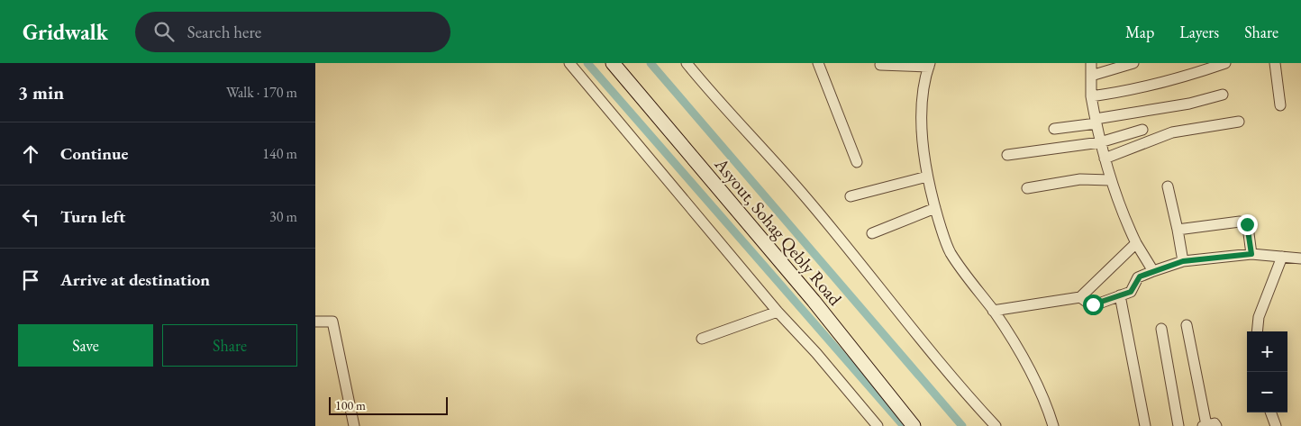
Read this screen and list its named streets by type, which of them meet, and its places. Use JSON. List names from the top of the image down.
{
  "streets": {
    "main road": ["Asyout, Sohag Qebly Road"]
  },
  "scale_bar": "100 m",
  "page": {
    "header": "Gridwalk",
    "search": "Search here",
    "nav": ["Map", "Layers", "Share"],
    "heading": ["3 min", "Walk · 170 m"],
    "list": [
      ["Continue", "140 m"],
      ["Turn left", "30 m"],
      "Arrive at destination"
    ],
    "buttons": ["Save", "Share"],
    "map_buttons": ["+", "−"],
    "scale": "100 m"
  }
}
